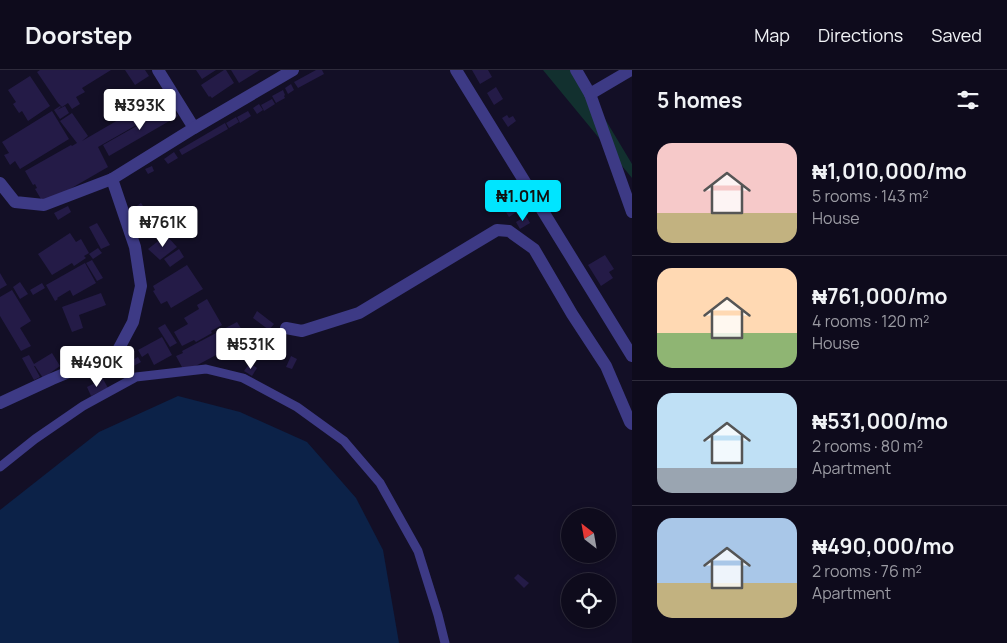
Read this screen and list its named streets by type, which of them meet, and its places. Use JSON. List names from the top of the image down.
{
  "north": "top left",
  "page": {
    "header": "Doorstep",
    "nav": ["Map", "Directions", "Saved"],
    "heading": "5 homes",
    "price": [
      "₦393K",
      "₦1.01M",
      "₦761K",
      "₦531K",
      "₦490K"
    ],
    "list": [
      {
        "name": "₦1,010,000/mo",
        "note": "5 rooms · 143 m² · House"
      },
      {
        "name": "₦761,000/mo",
        "note": "4 rooms · 120 m² · House"
      },
      {
        "name": "₦531,000/mo",
        "note": "2 rooms · 80 m² · Apartment"
      },
      {
        "name": "₦490,000/mo",
        "note": "2 rooms · 76 m² · Apartment"
      }
    ]
  }
}
